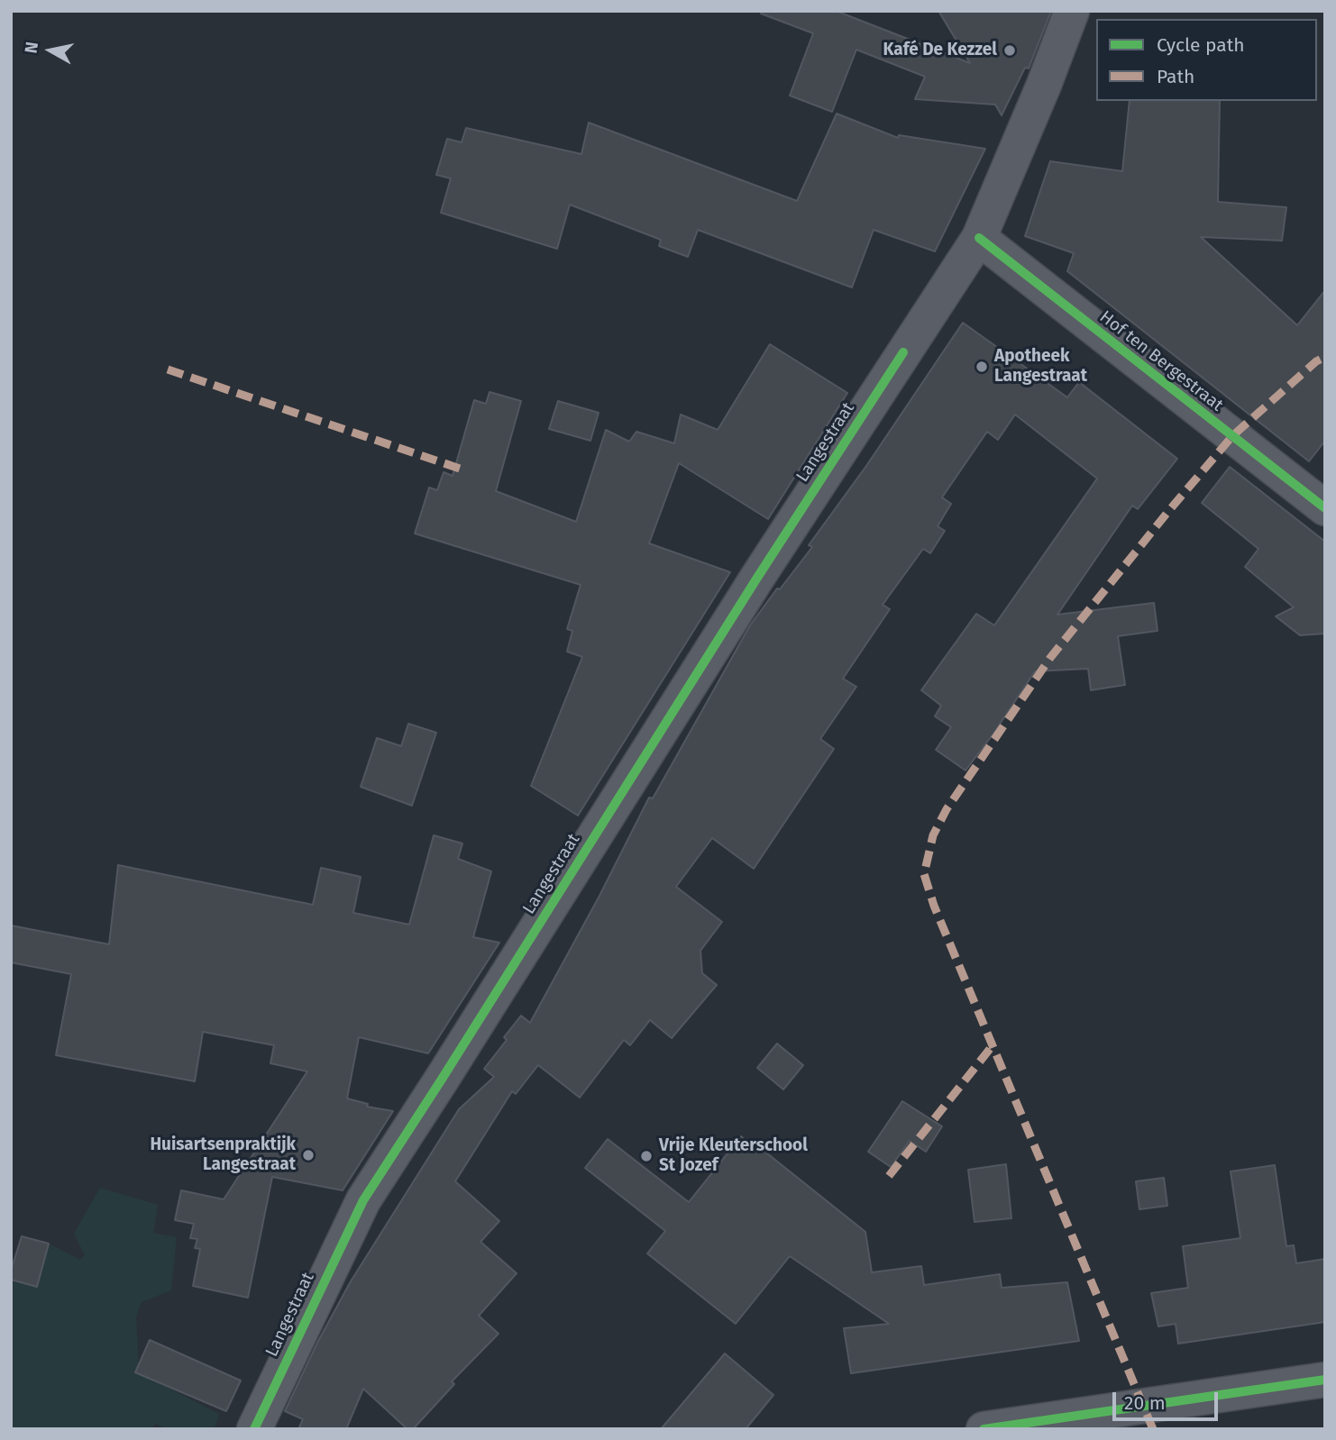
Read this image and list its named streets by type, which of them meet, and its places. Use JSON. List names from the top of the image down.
{
  "streets": {
    "street": ["Hof ten Bergestraat", "Langestraat"]
  },
  "crossings": [
    ["Hof ten Bergestraat", "Langestraat"]
  ],
  "places": [
    "Kafé De Kezzel",
    "Apotheek Langestraat",
    "Huisartsenpraktijk Langestraat",
    "Vrije Kleuterschool St Jozef"
  ],
  "legend": ["Cycle path", "Path"],
  "scale_bar": "20 m",
  "north": "left"
}
